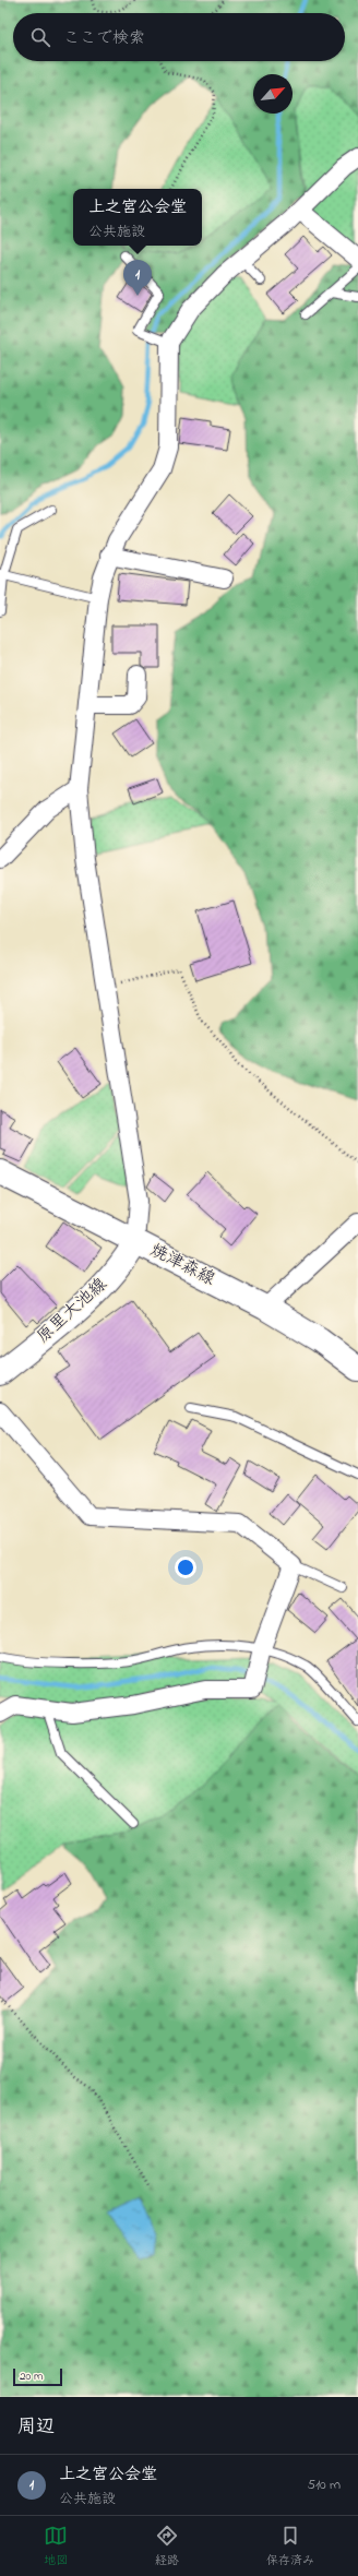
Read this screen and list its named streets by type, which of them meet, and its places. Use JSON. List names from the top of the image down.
{
  "streets": {
    "main road": ["焼津森線", "原里大池線"]
  },
  "crossings": [
    ["焼津森線", "原里大池線"]
  ],
  "scale_bar": "20 m",
  "north": "top right",
  "page": {
    "search": "ここで検索",
    "popup": ["上之宮公会堂", "公共施設"],
    "pins": "1",
    "scale": "20 m",
    "heading": "周辺",
    "list": [
      {
        "mark": "1",
        "name": "上之宮公会堂",
        "note": "公共施設",
        "value": "510 m"
      }
    ],
    "nav": ["地図", "経路", "保存済み"]
  }
}
